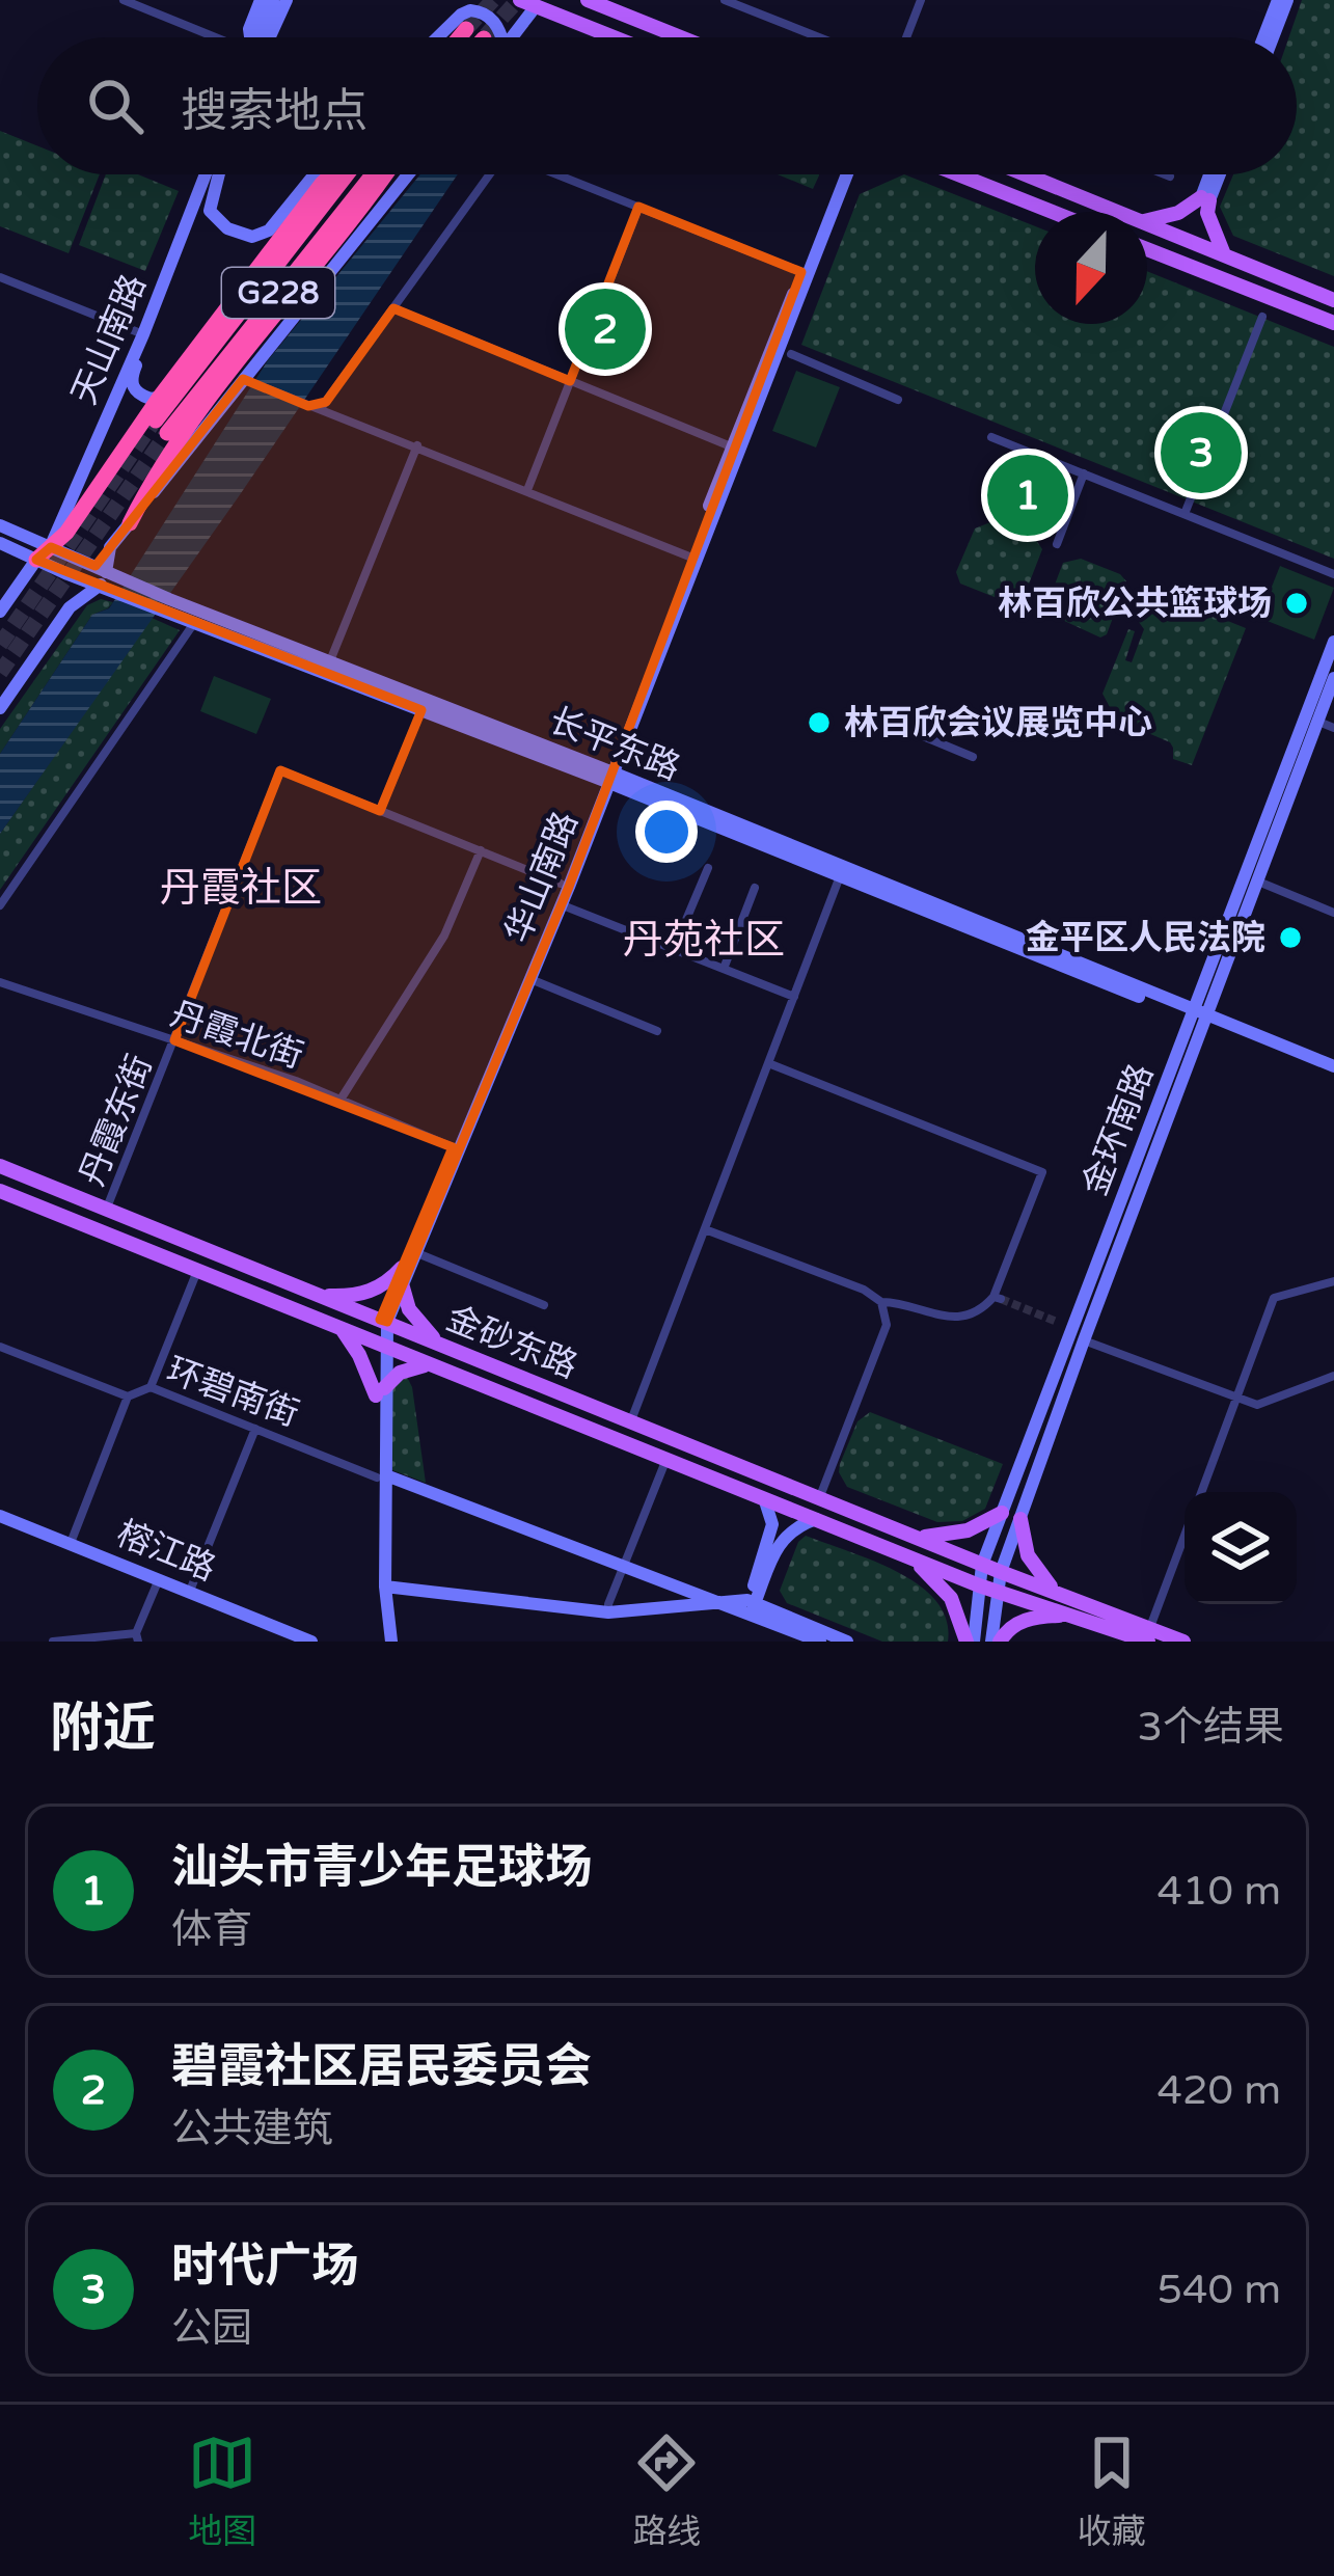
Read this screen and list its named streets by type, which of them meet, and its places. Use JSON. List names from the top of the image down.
{
  "streets": {
    "highway": ["G228"],
    "main road": ["金砂东路"],
    "street": [
      "天山南路",
      "长平东路",
      "华山南路",
      "丹霞北街",
      "丹霞东街",
      "金环南路",
      "环碧南街",
      "榕江路"
    ]
  },
  "crossings": [
    ["天山南路", "长平东路"],
    ["长平东路", "华山南路"],
    ["长平东路", "金环南路"],
    ["华山南路", "丹霞北街"],
    ["华山南路", "金砂东路"],
    ["华山南路", "环碧南街"],
    ["丹霞北街", "丹霞东街"],
    ["丹霞东街", "金砂东路"],
    ["金环南路", "金砂东路"]
  ],
  "districts": ["丹霞社区", "丹苑社区"],
  "places": ["林百欣公共篮球场", "林百欣会议展览中心", "金平区人民法院"],
  "north": "bottom",
  "page": {
    "search": "搜索地点",
    "pins": ["2", "3", "1"],
    "heading": ["附近", "3个结果"],
    "list": [
      {
        "mark": "1",
        "name": "汕头市青少年足球场",
        "note": "体育",
        "value": "410 m"
      },
      {
        "mark": "2",
        "name": "碧霞社区居民委员会",
        "note": "公共建筑",
        "value": "420 m"
      },
      {
        "mark": "3",
        "name": "时代广场",
        "note": "公园",
        "value": "540 m"
      }
    ],
    "nav": ["地图", "路线", "收藏"]
  }
}
